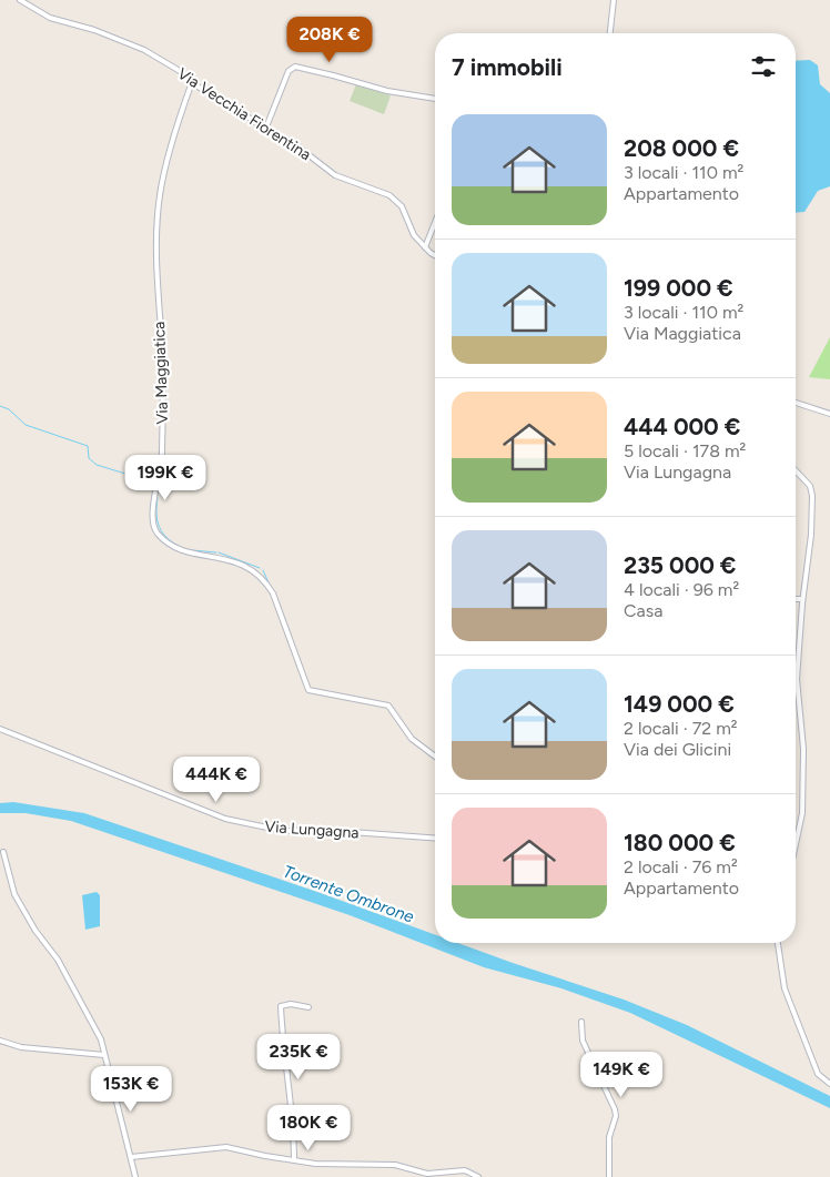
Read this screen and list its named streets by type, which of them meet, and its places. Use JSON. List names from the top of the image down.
{
  "streets": {
    "street": ["Via Vecchia Fiorentina", "Via Maggiatica", "Via Lungagna"]
  },
  "crossings": [
    ["Via Vecchia Fiorentina", "Via Maggiatica"]
  ],
  "water": ["Torrente Ombrone"],
  "page": {
    "price": [
      "208K €",
      "199K €",
      "444K €",
      "235K €",
      "149K €",
      "153K €",
      "180K €"
    ],
    "heading": "7 immobili",
    "list": [
      {
        "name": "208 000 €",
        "note": "3 locali · 110 m² · Appartamento"
      },
      {
        "name": "199 000 €",
        "note": "3 locali · 110 m² · Via Maggiatica"
      },
      {
        "name": "444 000 €",
        "note": "5 locali · 178 m² · Via Lungagna"
      },
      {
        "name": "235 000 €",
        "note": "4 locali · 96 m² · Casa"
      },
      {
        "name": "149 000 €",
        "note": "2 locali · 72 m² · Via dei Glicini"
      },
      {
        "name": "180 000 €",
        "note": "2 locali · 76 m² · Appartamento"
      }
    ]
  }
}
